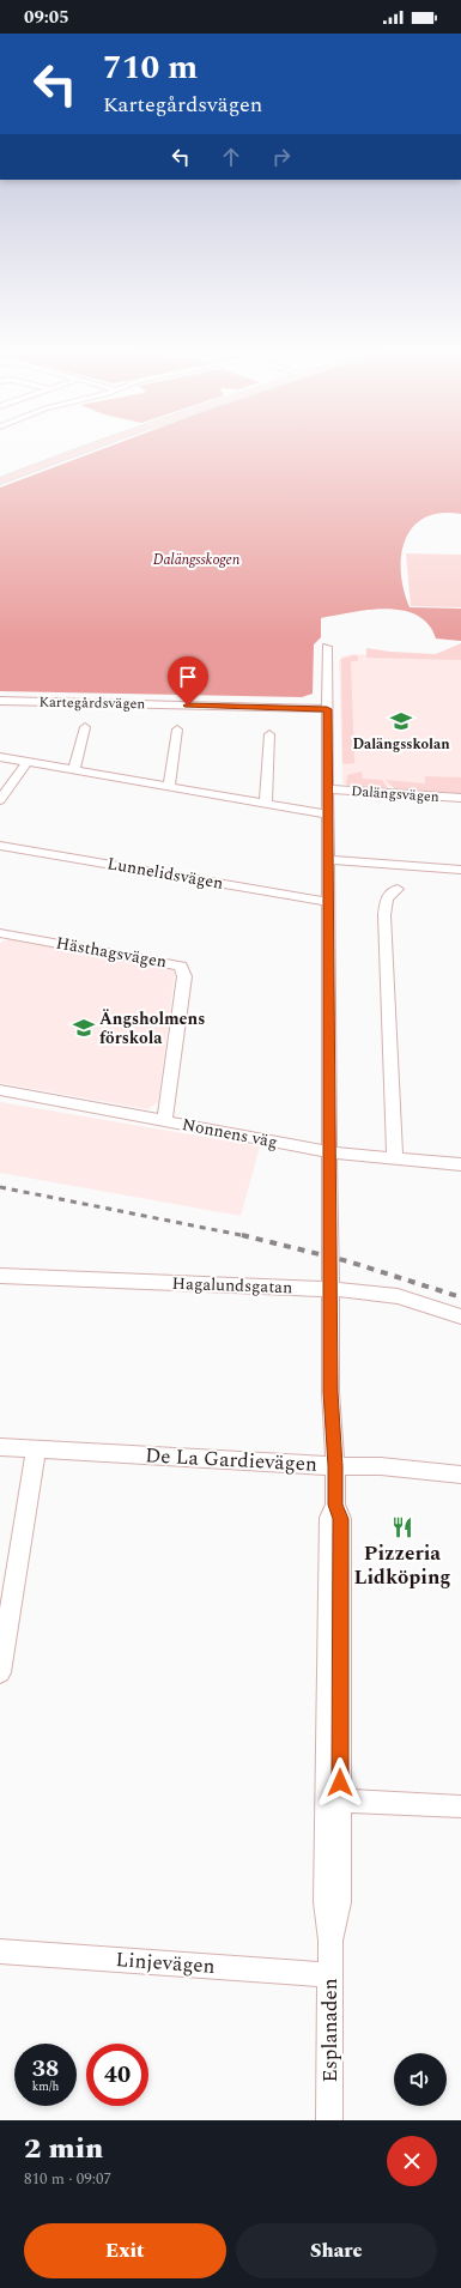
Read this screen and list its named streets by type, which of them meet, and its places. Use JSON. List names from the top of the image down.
{
  "streets": {
    "street": [
      "Kartegårdsvägen",
      "Dalängsvägen",
      "Lunnelidsvägen",
      "Hästhagsvägen",
      "Nonnens väg",
      "Hagalundsgatan",
      "De La Gardievägen",
      "Linjevägen",
      "Esplanaden"
    ]
  },
  "crossings": [
    ["Kartegårdsvägen", "Esplanaden"],
    ["Dalängsvägen", "Esplanaden"],
    ["Lunnelidsvägen", "Esplanaden"],
    ["Hästhagsvägen", "Nonnens väg"],
    ["Nonnens väg", "Esplanaden"],
    ["Hagalundsgatan", "Esplanaden"],
    ["De La Gardievägen", "Esplanaden"],
    ["Linjevägen", "Esplanaden"]
  ],
  "parks": ["Dalängsskogen"],
  "places": {
    "school or university": ["Dalängsskolan", "Ängsholmens förskola"],
    "restaurant": ["Pizzeria Lidköping"]
  },
  "page": {
    "status": "09:05",
    "turn": ["710 m", "Kartegårdsvägen"],
    "speed": "38 km/h",
    "limit": "40",
    "heading": ["2 min", "810 m · 09:07"],
    "buttons": ["Exit", "Share"]
  }
}
